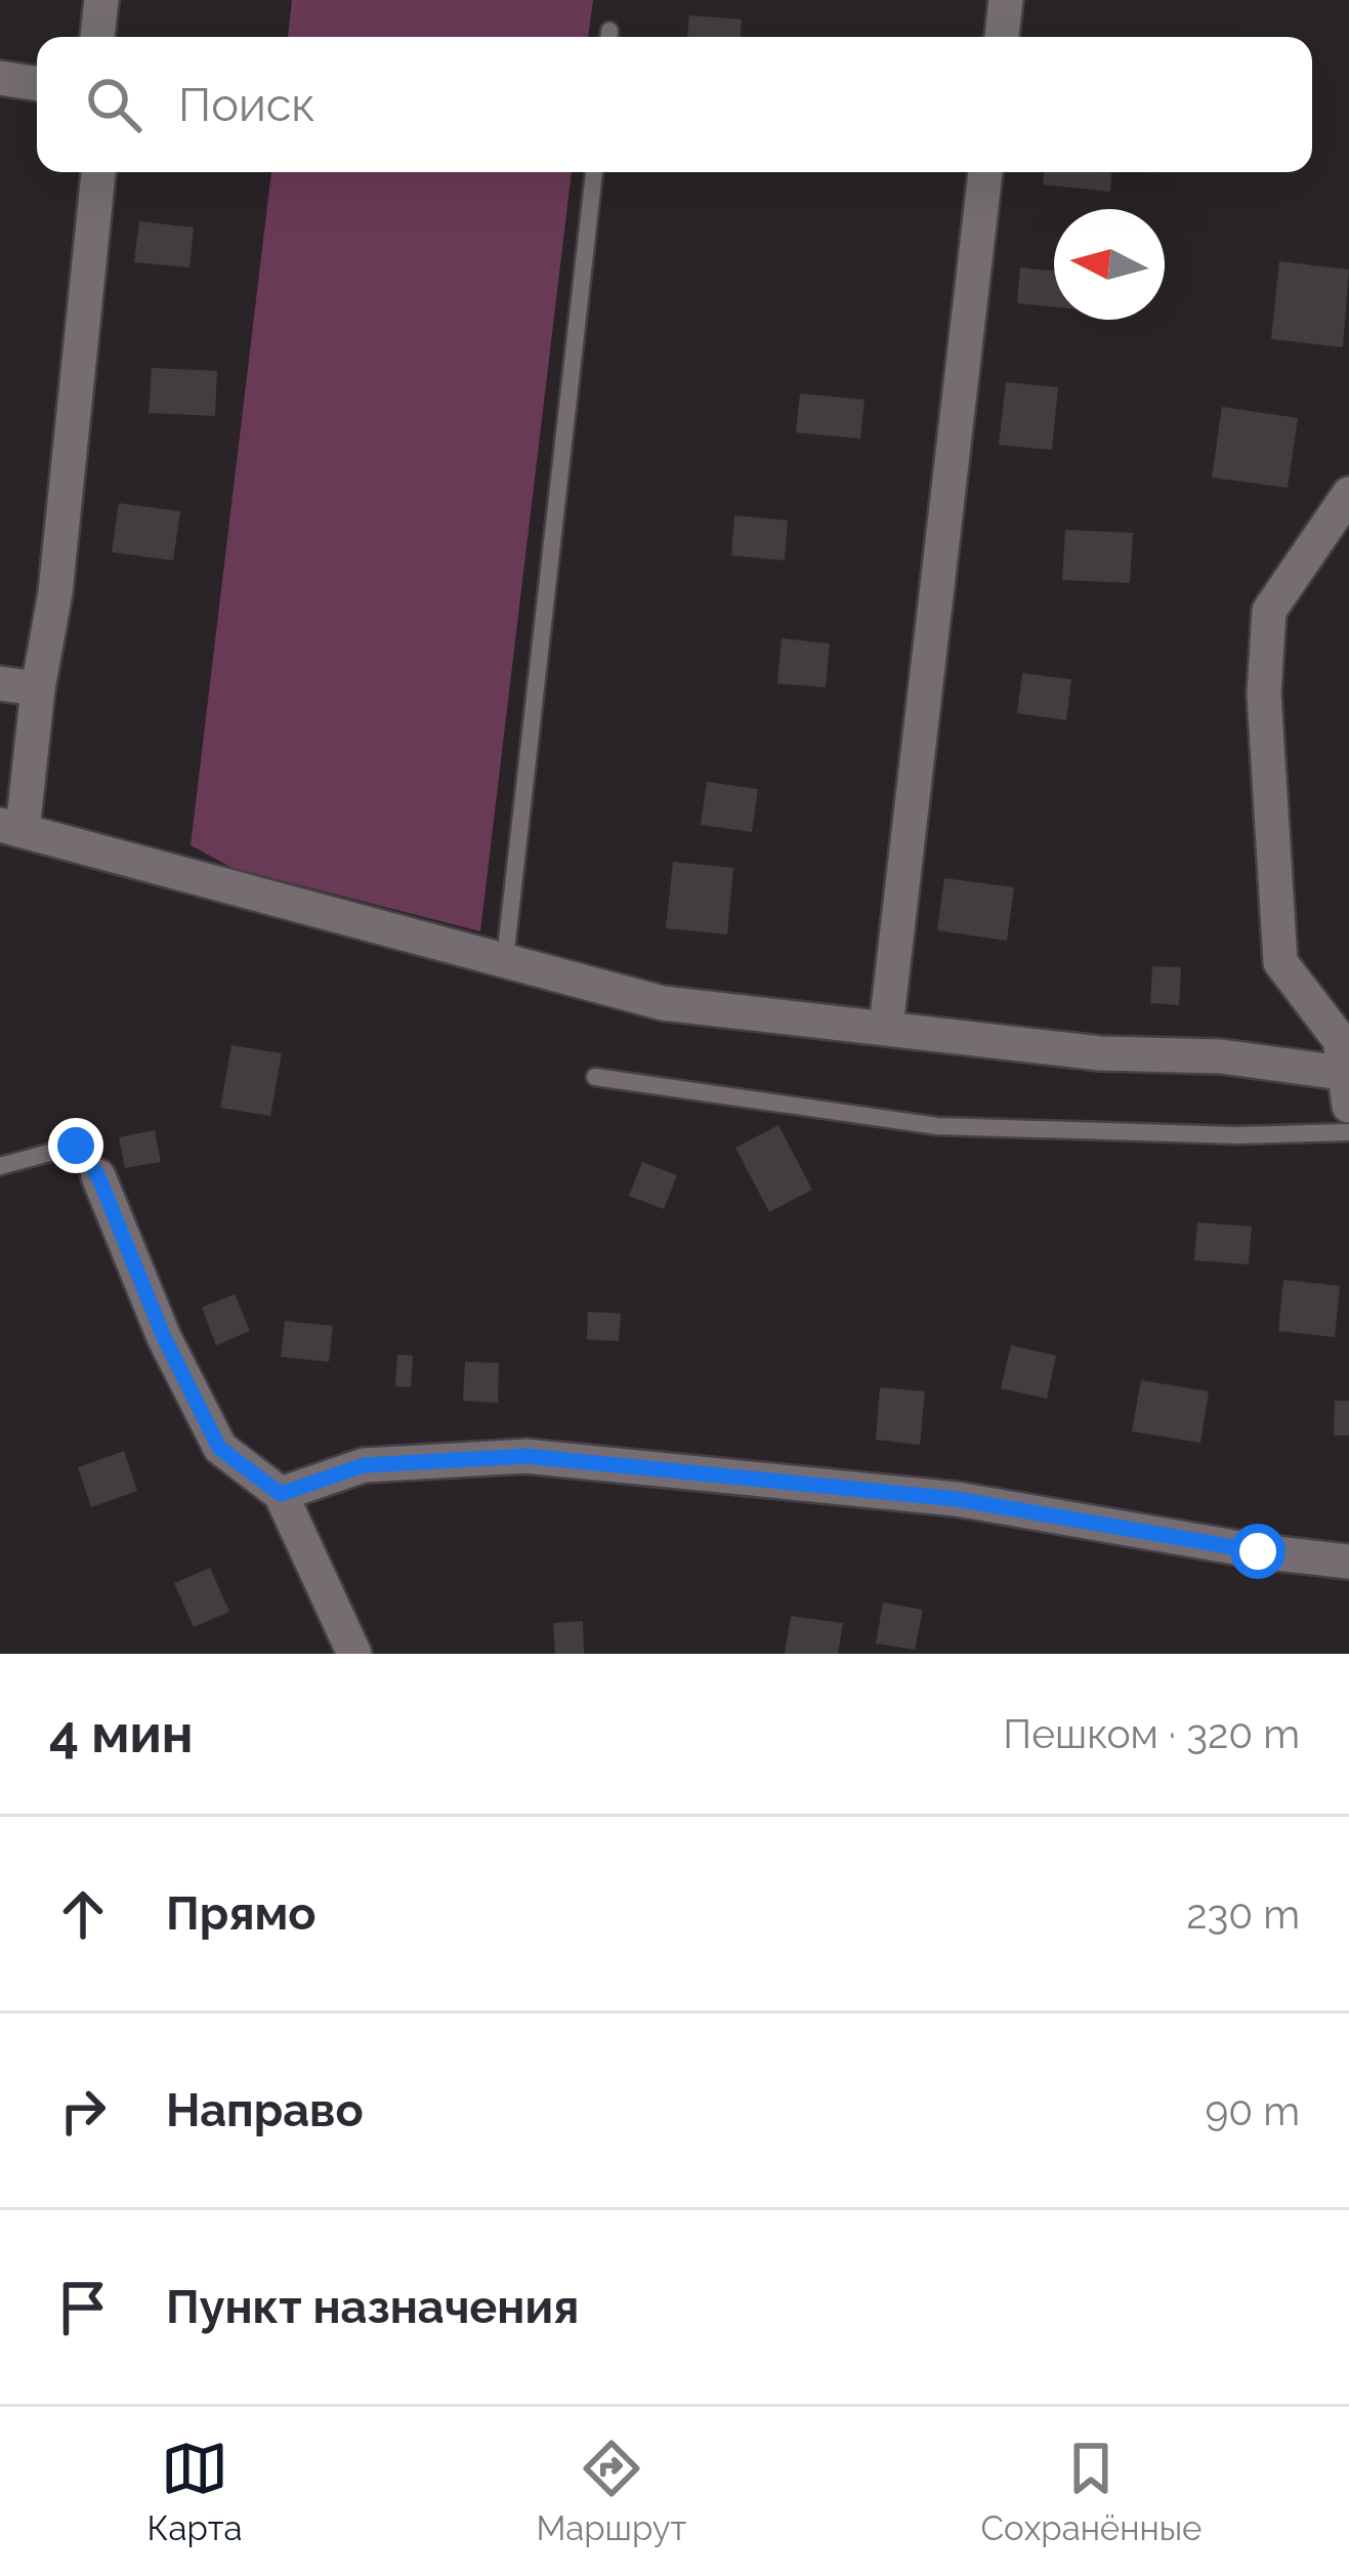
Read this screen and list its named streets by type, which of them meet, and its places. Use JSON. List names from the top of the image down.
{
  "north": "left",
  "page": {
    "search": "Поиск",
    "heading": ["4 мин", "Пешком · 320 m"],
    "list": [
      ["Прямо", "230 m"],
      ["Направо", "90 m"],
      "Пункт назначения"
    ],
    "nav": ["Карта", "Маршрут", "Сохранённые"]
  }
}
